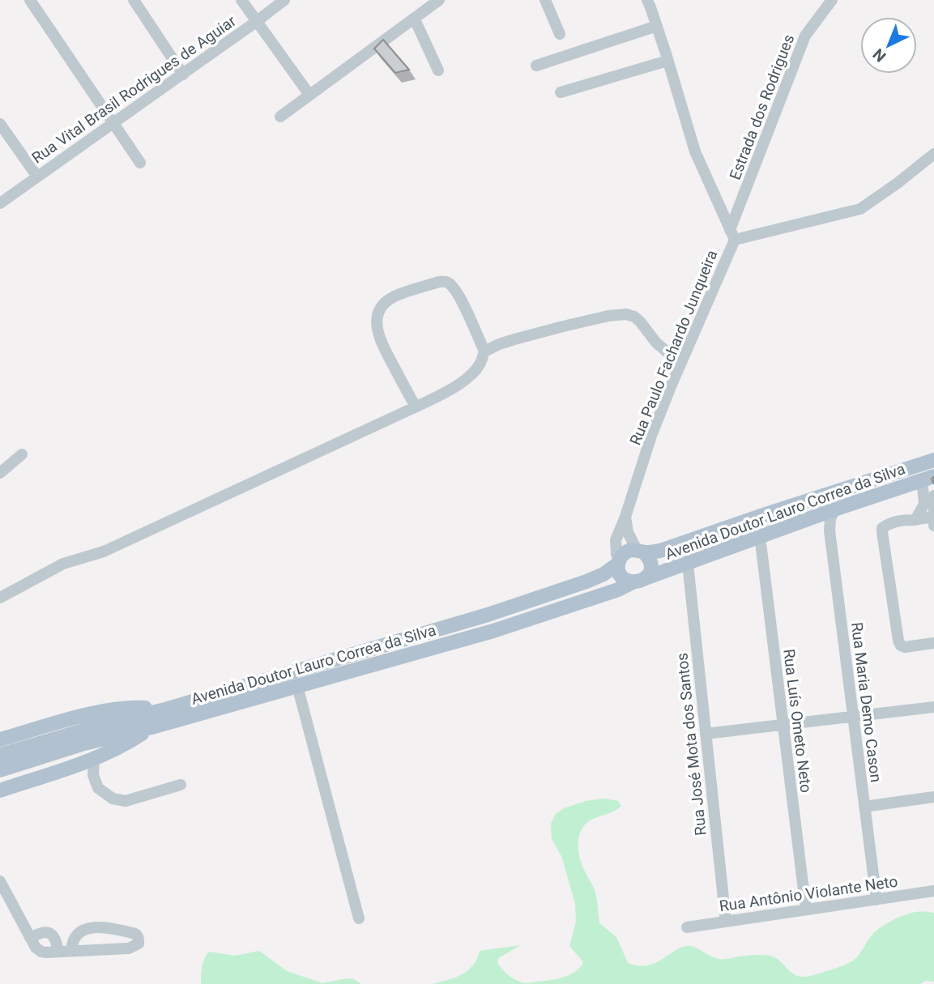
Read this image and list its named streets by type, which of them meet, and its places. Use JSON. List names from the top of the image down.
{
  "streets": {
    "main road": ["Avenida Doutor Lauro Correa da Silva"],
    "street": [
      "Rua Vital Brasil Rodrigues de Aguiar",
      "Estrada dos Rodrigues",
      "Rua Paulo Fachardo Junqueira",
      "Rua Maria Demo Cason",
      "Rua Luís Ometo Neto",
      "Rua José Mota dos Santos",
      "Rua Antônio Violante Neto"
    ]
  },
  "crossings": [
    ["Estrada dos Rodrigues", "Rua Paulo Fachardo Junqueira"],
    ["Rua Paulo Fachardo Junqueira", "Avenida Doutor Lauro Correa da Silva"],
    ["Avenida Doutor Lauro Correa da Silva", "Rua Maria Demo Cason"],
    ["Avenida Doutor Lauro Correa da Silva", "Rua Luís Ometo Neto"],
    ["Avenida Doutor Lauro Correa da Silva", "Rua José Mota dos Santos"],
    ["Rua Maria Demo Cason", "Rua Antônio Violante Neto"],
    ["Rua Luís Ometo Neto", "Rua Antônio Violante Neto"],
    ["Rua José Mota dos Santos", "Rua Antônio Violante Neto"]
  ],
  "north": "bottom left"
}
